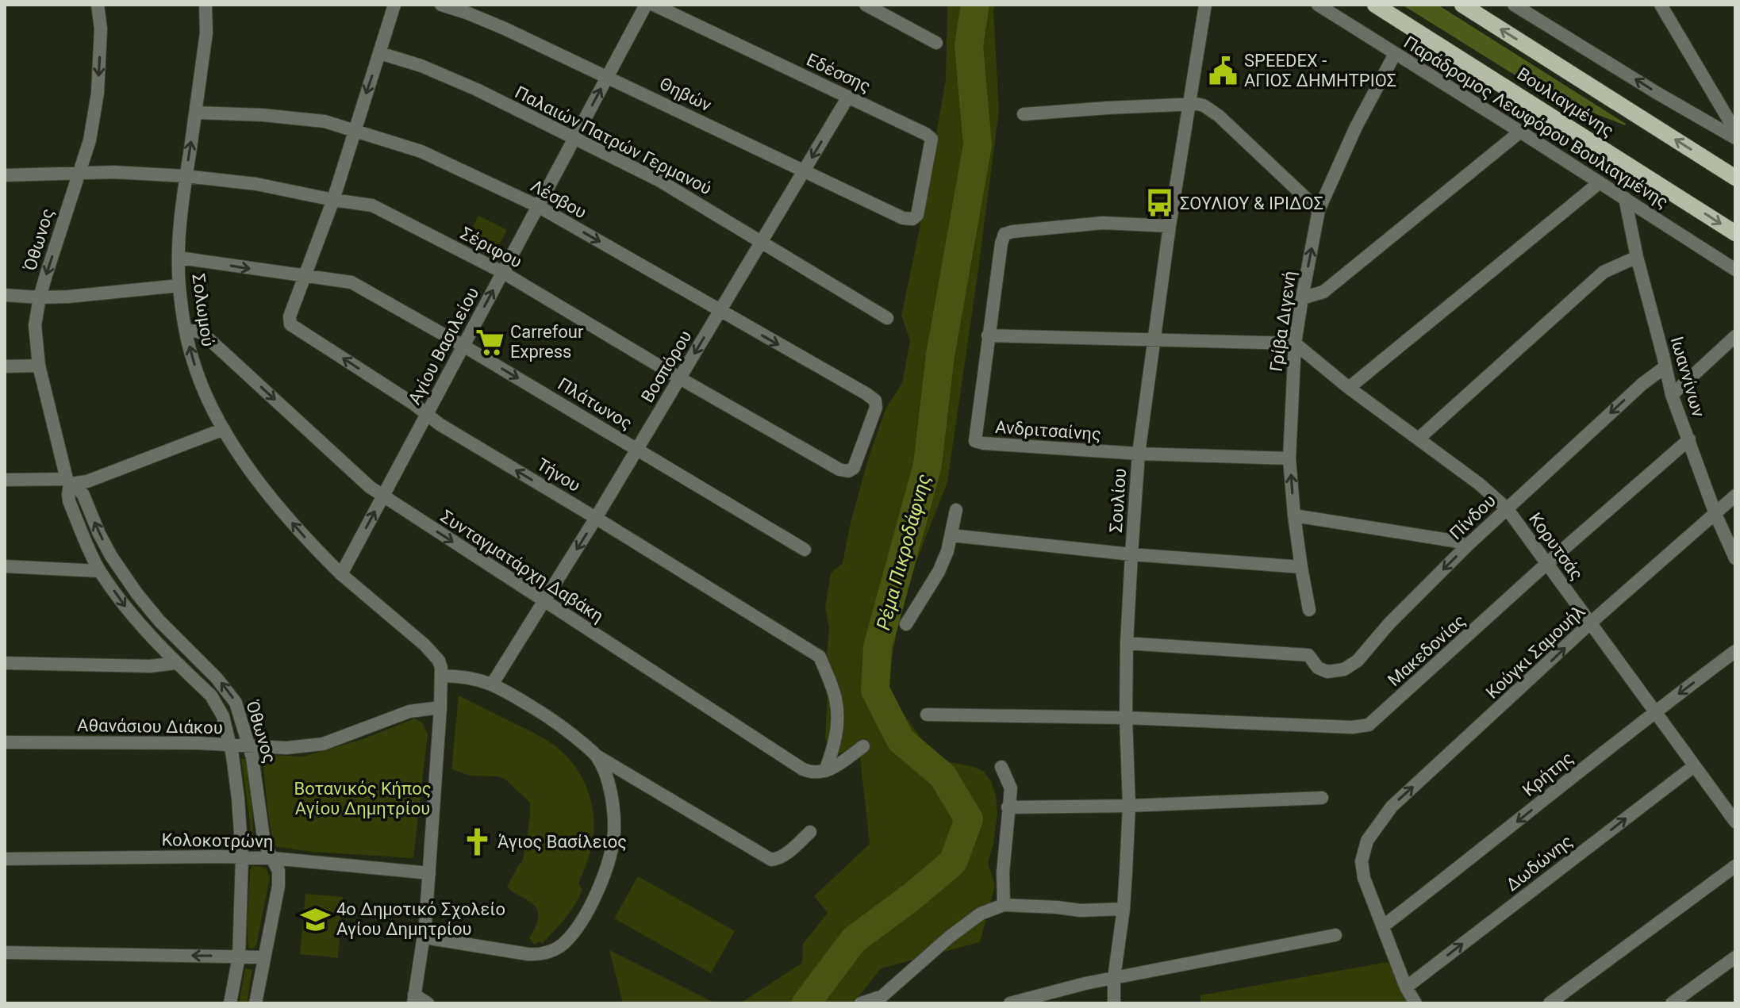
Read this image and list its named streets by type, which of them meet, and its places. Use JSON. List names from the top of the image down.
{
  "streets": {
    "main road": ["Βουλιαγμένης"],
    "street": [
      "Εδέσσης",
      "Θηβών",
      "Παράδρομος Λεωφόρου Βουλιαγμένης",
      "Παλαιών Πατρών Γερμανού",
      "Λέσβου",
      "Όθωνος",
      "Σέριφου",
      "Σολωμού",
      "Γρίβα Διγενή",
      "Αγίου Βασιλείου",
      "Βοσπόρου",
      "Ιωαννίνων",
      "Πλάτωνος",
      "Ανδριτσαίνης",
      "Τήνου",
      "Σουλίου",
      "Πίνδου",
      "Κορυτσάς",
      "Συνταγματάρχη Δαβάκη",
      "Μακεδονίας",
      "Κούγκι Σαμουήλ",
      "Αθανάσιου Διάκου",
      "Κρήτης",
      "Κολοκοτρώνη",
      "Δωδώνης"
    ]
  },
  "crossings": [
    ["Εδέσσης", "Θηβών"],
    ["Εδέσσης", "Βοσπόρου"],
    ["Θηβών", "Αγίου Βασιλείου"],
    ["Θηβών", "Βοσπόρου"],
    ["Παράδρομος Λεωφόρου Βουλιαγμένης", "Γρίβα Διγενή"],
    ["Παράδρομος Λεωφόρου Βουλιαγμένης", "Ιωαννίνων"],
    ["Παλαιών Πατρών Γερμανού", "Αγίου Βασιλείου"],
    ["Παλαιών Πατρών Γερμανού", "Βοσπόρου"],
    ["Λέσβου", "Σέριφου"],
    ["Λέσβου", "Σολωμού"],
    ["Λέσβου", "Αγίου Βασιλείου"],
    ["Λέσβου", "Βοσπόρου"],
    ["Όθωνος", "Σέριφου"],
    ["Όθωνος", "Αθανάσιου Διάκου"],
    ["Όθωνος", "Κολοκοτρώνη"],
    ["Σέριφου", "Σολωμού"],
    ["Σέριφου", "Αγίου Βασιλείου"],
    ["Σέριφου", "Βοσπόρου"],
    ["Σολωμού", "Αγίου Βασιλείου"],
    ["Σολωμού", "Πλάτωνος"],
    ["Σολωμού", "Συνταγματάρχη Δαβάκη"],
    ["Γρίβα Διγενή", "Ανδριτσαίνης"],
    ["Γρίβα Διγενή", "Κορυτσάς"],
    ["Αγίου Βασιλείου", "Πλάτωνος"],
    ["Αγίου Βασιλείου", "Τήνου"],
    ["Αγίου Βασιλείου", "Συνταγματάρχη Δαβάκη"],
    ["Βοσπόρου", "Πλάτωνος"],
    ["Βοσπόρου", "Τήνου"],
    ["Βοσπόρου", "Συνταγματάρχη Δαβάκη"],
    ["Ιωαννίνων", "Πίνδου"],
    ["Ιωαννίνων", "Μακεδονίας"],
    ["Ιωαννίνων", "Κούγκι Σαμουήλ"],
    ["Πλάτωνος", "Τήνου"],
    ["Ανδριτσαίνης", "Σουλίου"],
    ["Τήνου", "Συνταγματάρχη Δαβάκη"],
    ["Σουλίου", "Πίνδου"],
    ["Σουλίου", "Μακεδονίας"],
    ["Πίνδου", "Κορυτσάς"],
    ["Κορυτσάς", "Μακεδονίας"],
    ["Κορυτσάς", "Κούγκι Σαμουήλ"],
    ["Κορυτσάς", "Κρήτης"],
    ["Κορυτσάς", "Δωδώνης"],
    ["Κούγκι Σαμουήλ", "Κρήτης"]
  ],
  "one_way": [
    "Λέσβου",
    "Σολωμού",
    "Αγίου Βασιλείου",
    "Βοσπόρου",
    "Πλάτωνος",
    "Τήνου",
    "Κούγκι Σαμουήλ",
    "Κρήτης"
  ],
  "water": ["Ρέμα Πικροδάφνης"],
  "parks": ["Βοτανικός Κήπος Αγίου Δημητρίου"],
  "places": {
    "public building": ["SPEEDEX - ΑΓΙΟΣ ΔΗΜΗΤΡΙΟΣ"],
    "bus stop": ["ΣΟΥΛΙΟΥ & ΙΡΙΔΟΣ"],
    "supermarket": ["Carrefour Express"],
    "church": ["Άγιος Βασίλειος"],
    "school or university": ["4ο Δημοτικό Σχολείο Αγίου Δημητρίου"]
  }
}
